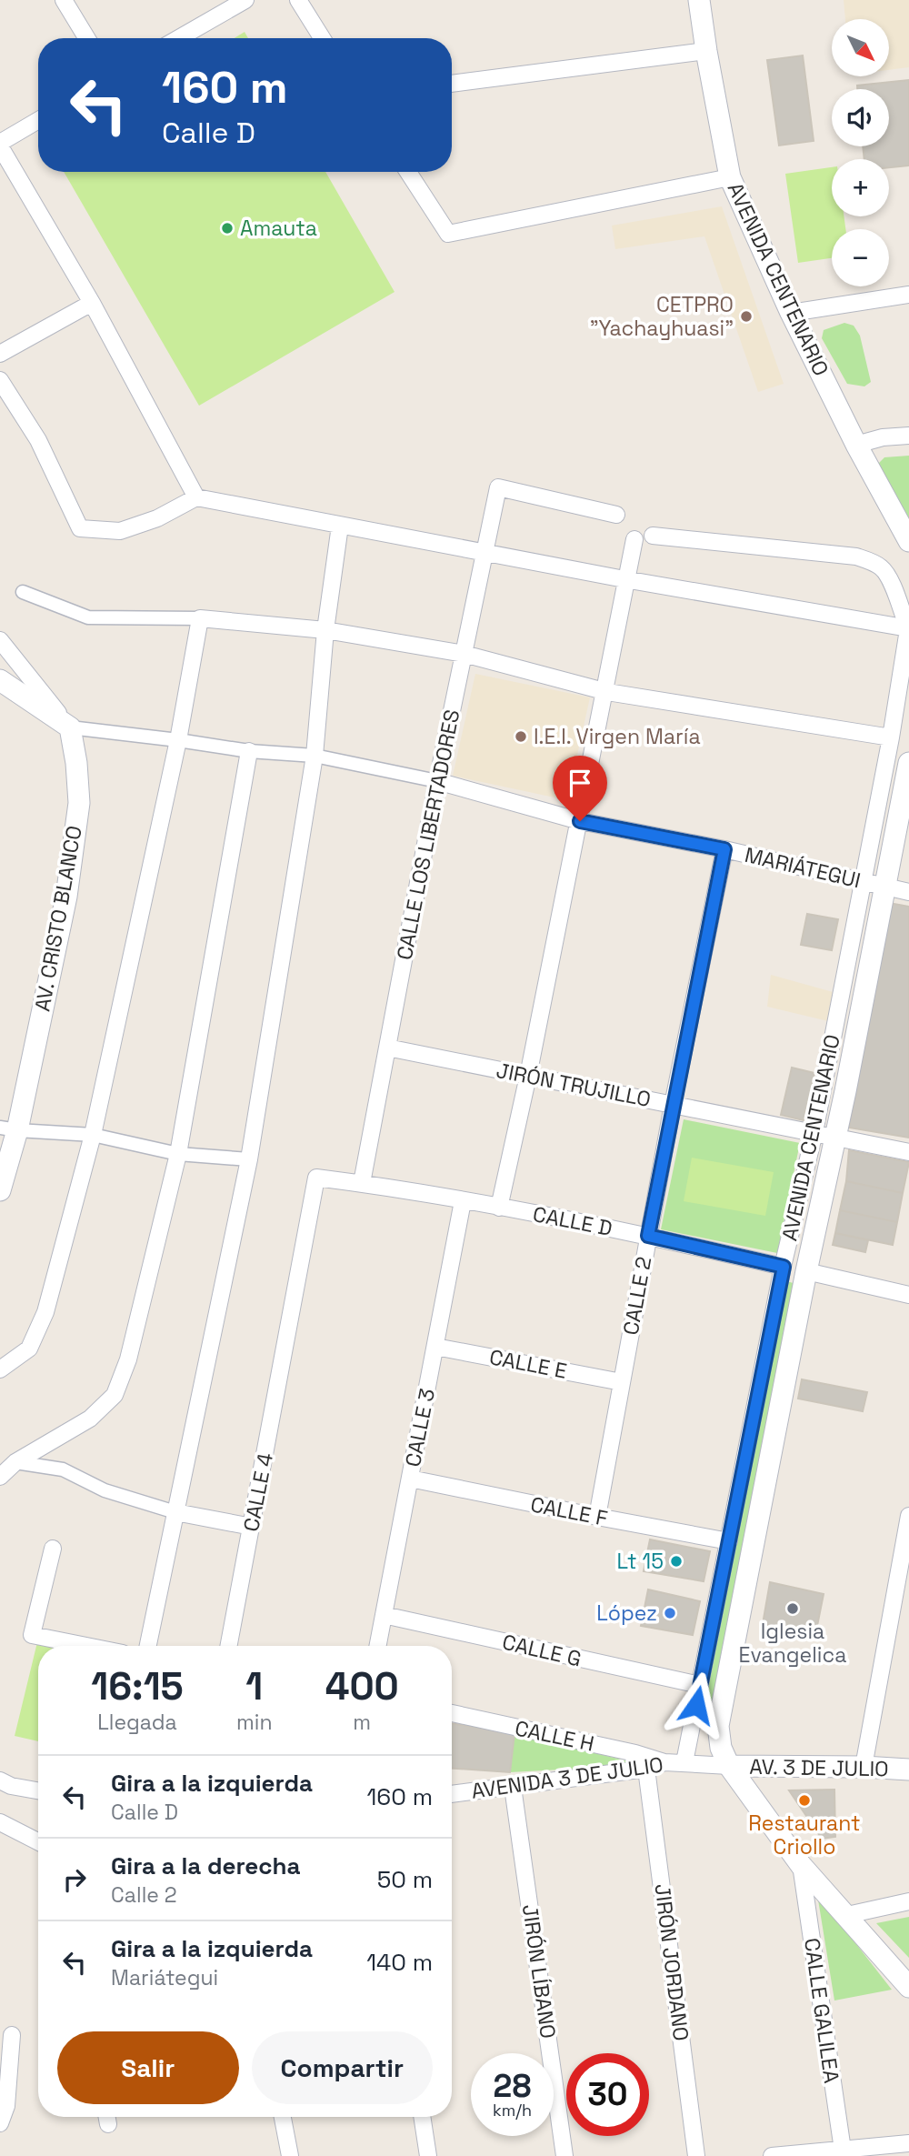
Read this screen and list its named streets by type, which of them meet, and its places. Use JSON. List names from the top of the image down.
{
  "streets": {
    "street": [
      "AVENIDA CENTENARIO",
      "CALLE LOS LIBERTADORES",
      "MARIÁTEGUI",
      "AV. CRISTO BLANCO",
      "JIRÓN TRUJILLO",
      "CALLE D",
      "CALLE 2",
      "CALLE E",
      "CALLE 3",
      "CALLE 4",
      "CALLE F",
      "CALLE G",
      "CALLE H",
      "AV. 3 DE JULIO",
      "AVENIDA 3 DE JULIO",
      "JIRÓN JORDANO",
      "JIRÓN LÍBANO",
      "CALLE GALILEA"
    ]
  },
  "crossings": [
    ["AVENIDA CENTENARIO", "MARIÁTEGUI"],
    ["AVENIDA CENTENARIO", "JIRÓN TRUJILLO"],
    ["AVENIDA CENTENARIO", "CALLE D"],
    ["AVENIDA CENTENARIO", "CALLE F"],
    ["AVENIDA CENTENARIO", "CALLE G"],
    ["AVENIDA CENTENARIO", "AV. 3 DE JULIO"],
    ["AVENIDA CENTENARIO", "AVENIDA 3 DE JULIO"],
    ["AVENIDA CENTENARIO", "CALLE GALILEA"],
    ["CALLE LOS LIBERTADORES", "MARIÁTEGUI"],
    ["CALLE LOS LIBERTADORES", "JIRÓN TRUJILLO"],
    ["CALLE LOS LIBERTADORES", "CALLE D"],
    ["CALLE LOS LIBERTADORES", "CALLE 4"],
    ["MARIÁTEGUI", "CALLE 2"],
    ["JIRÓN TRUJILLO", "CALLE 2"],
    ["CALLE D", "CALLE 2"],
    ["CALLE D", "CALLE 3"],
    ["CALLE D", "CALLE 4"],
    ["CALLE 2", "CALLE E"],
    ["CALLE 2", "CALLE F"],
    ["CALLE E", "CALLE 3"],
    ["CALLE 3", "CALLE F"],
    ["CALLE 3", "CALLE G"],
    ["CALLE H", "AVENIDA 3 DE JULIO"],
    ["AV. 3 DE JULIO", "AVENIDA 3 DE JULIO"],
    ["AVENIDA 3 DE JULIO", "JIRÓN JORDANO"],
    ["AVENIDA 3 DE JULIO", "JIRÓN LÍBANO"]
  ],
  "places": [
    "Amauta",
    "CETPRO \"Yachayhuasi\"",
    "I.E.I. Virgen María",
    "Lt 15",
    "Iglesia Evangelica",
    "López",
    "Restaurant Criollo"
  ],
  "north": "bottom right",
  "page": {
    "map_buttons": ["+", "−"],
    "turn": ["160 m", "Calle D"],
    "eta": [
      "16:15",
      "Llegada",
      "1",
      "min",
      "400",
      "m"
    ],
    "list": [
      {
        "name": "Gira a la izquierda",
        "note": "Calle D",
        "value": "160 m"
      },
      {
        "name": "Gira a la derecha",
        "note": "Calle 2",
        "value": "50 m"
      },
      {
        "name": "Gira a la izquierda",
        "note": "Mariátegui",
        "value": "140 m"
      }
    ],
    "buttons": ["Salir", "Compartir"],
    "speed": "28 km/h",
    "limit": "30"
  }
}
